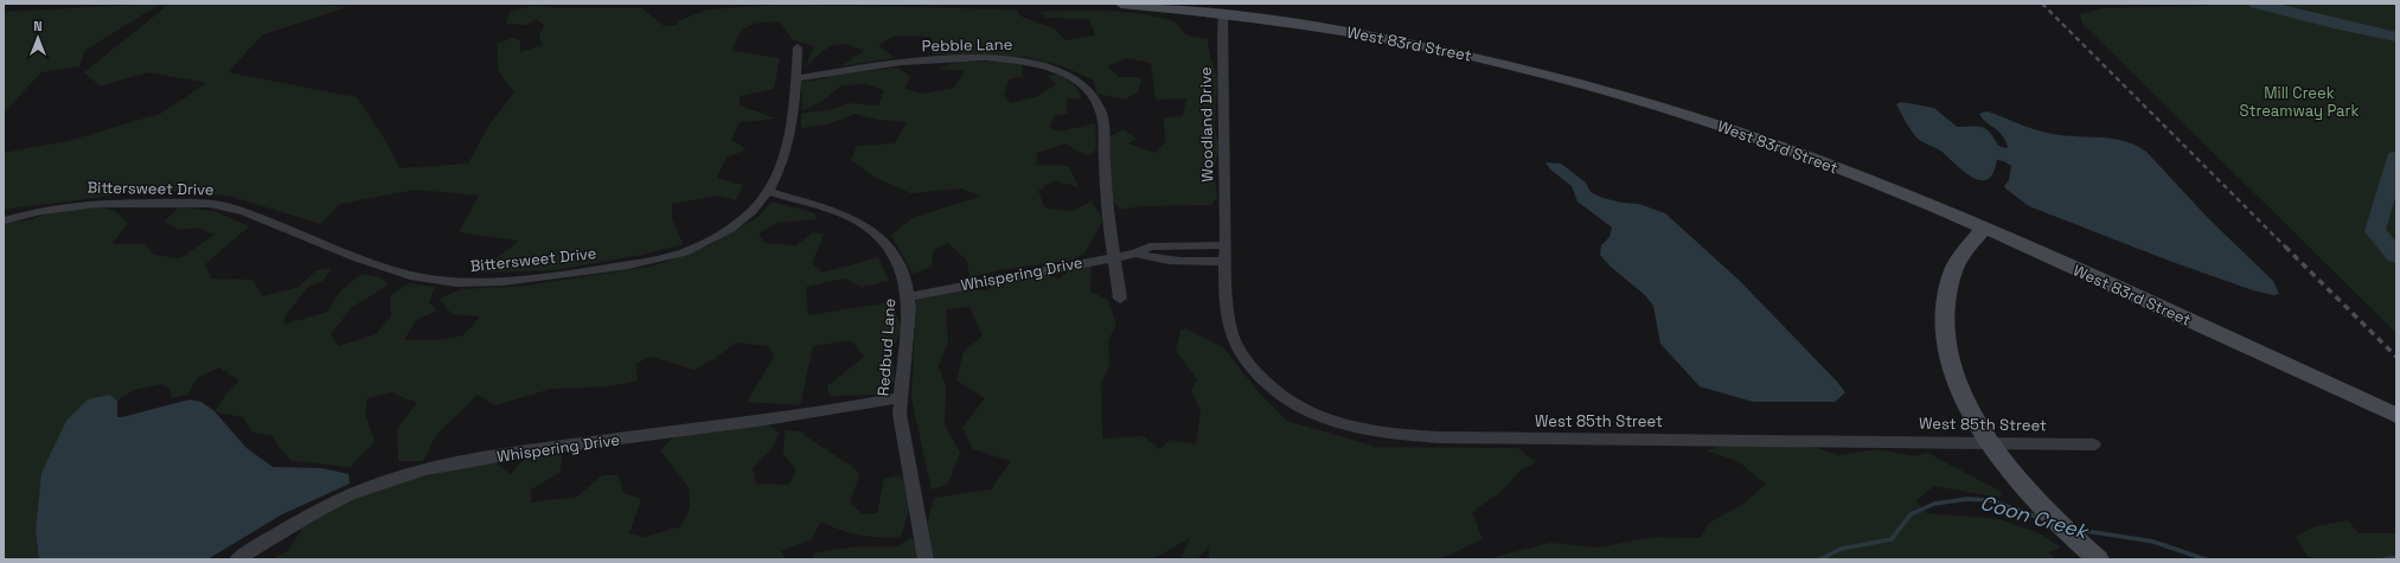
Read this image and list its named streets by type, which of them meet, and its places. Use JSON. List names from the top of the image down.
{
  "streets": {
    "main road": ["West 83rd Street"],
    "street": [
      "Pebble Lane",
      "Woodland Drive",
      "Bittersweet Drive",
      "Whispering Drive",
      "Redbud Lane",
      "West 85th Street"
    ]
  },
  "crossings": [
    ["West 83rd Street", "Woodland Drive"],
    ["Pebble Lane", "Bittersweet Drive"],
    ["Pebble Lane", "Whispering Drive"],
    ["Woodland Drive", "Whispering Drive"],
    ["Woodland Drive", "West 85th Street"],
    ["Bittersweet Drive", "Redbud Lane"],
    ["Whispering Drive", "Redbud Lane"],
    ["Whispering Drive", "West 85th Street"]
  ],
  "water": ["Coon Creek"],
  "parks": ["Mill Creek Streamway Park"],
  "north": "top"
}
